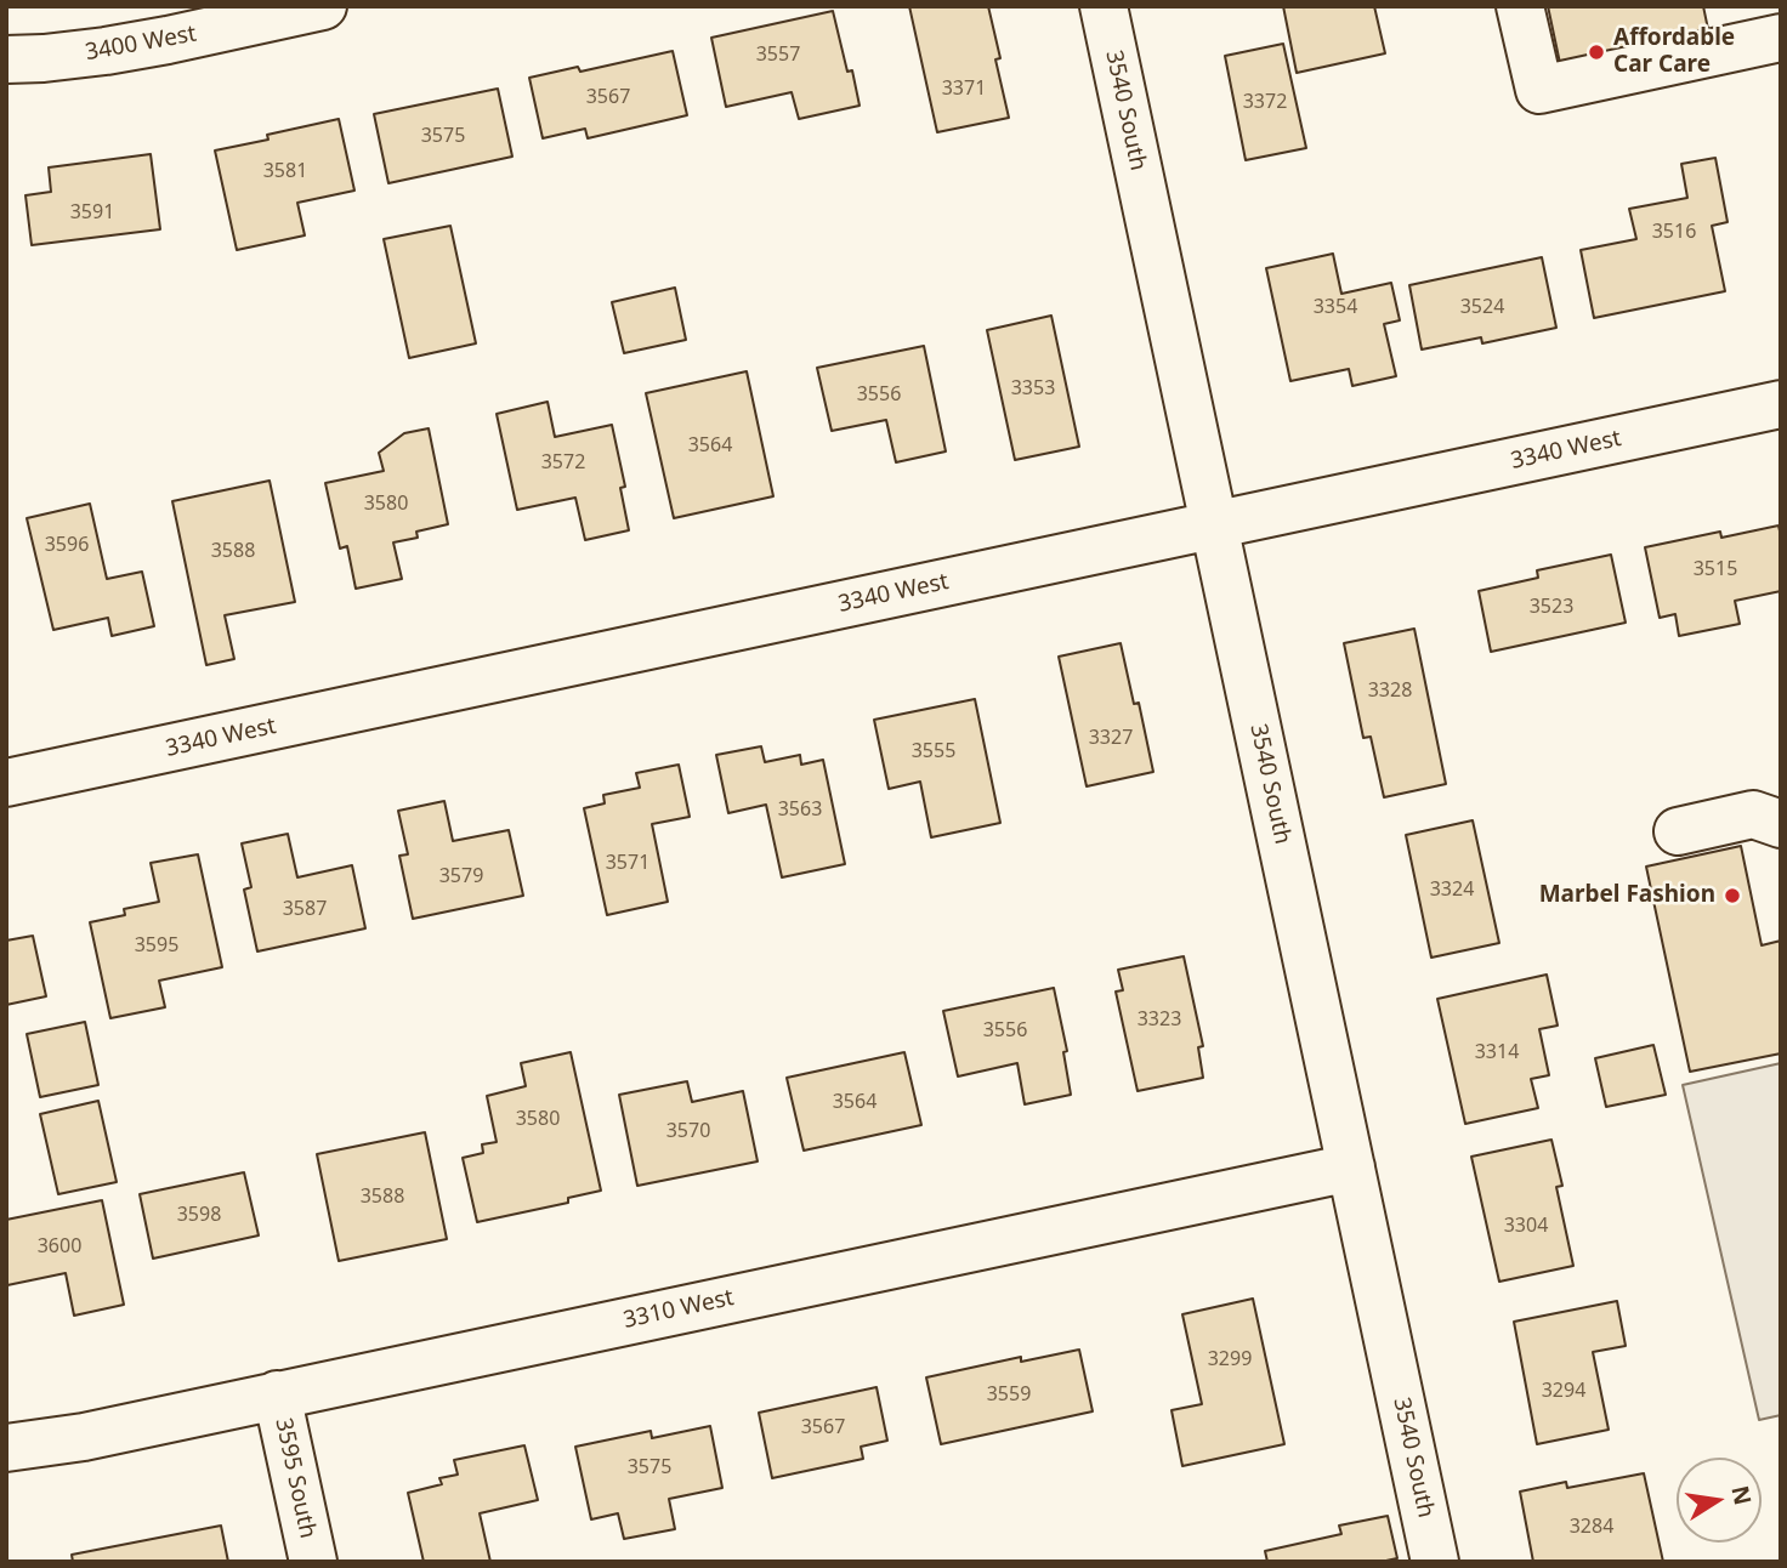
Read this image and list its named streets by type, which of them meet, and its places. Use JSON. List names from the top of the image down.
{
  "streets": {
    "street": [
      "3400 West",
      "3540 South",
      "3340 West",
      "3310 West",
      "3595 South"
    ]
  },
  "crossings": [
    ["3540 South", "3340 West"],
    ["3540 South", "3310 West"],
    ["3310 West", "3595 South"]
  ],
  "places": ["Affordable Car Care", "Marbel Fashion"],
  "house_numbers": [
    "3557",
    "3371",
    "3567",
    "3372",
    "3575",
    "3581",
    "3591",
    "3516",
    "3354",
    "3524",
    "3353",
    "3556",
    "3564",
    "3572",
    "3580",
    "3596",
    "3588",
    "3515",
    "3523",
    "3328",
    "3327",
    "3555",
    "3563",
    "3571",
    "3579",
    "3324",
    "3587",
    "3595",
    "3323",
    "3556",
    "3314",
    "3564",
    "3580",
    "3570",
    "3588",
    "3598",
    "3304",
    "3600",
    "3299",
    "3294",
    "3559",
    "3567",
    "3575",
    "3284"
  ],
  "north": "right"
}
